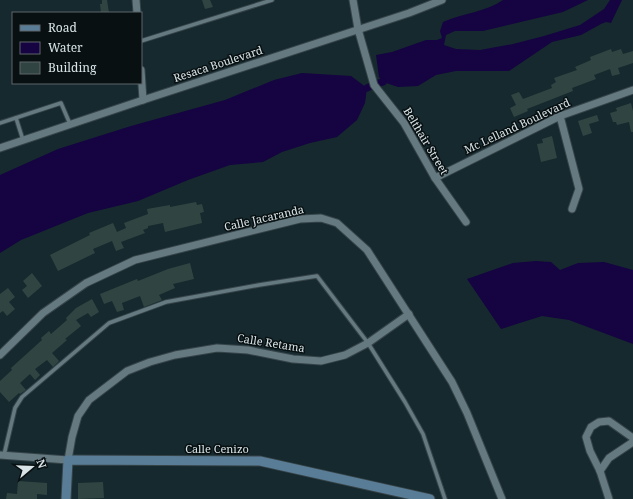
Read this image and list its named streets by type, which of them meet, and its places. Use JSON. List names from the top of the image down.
{
  "streets": {
    "street": [
      "Resaca Boulevard",
      "Mc Lelland Boulevard",
      "Belthair Street",
      "Calle Jacaranda",
      "Calle Retama",
      "Calle Cenizo"
    ]
  },
  "crossings": [
    ["Resaca Boulevard", "Belthair Street"],
    ["Mc Lelland Boulevard", "Belthair Street"],
    ["Calle Jacaranda", "Calle Retama"],
    ["Calle Retama", "Calle Cenizo"]
  ],
  "legend": ["Road", "Water", "Building"],
  "north": "right"
}
